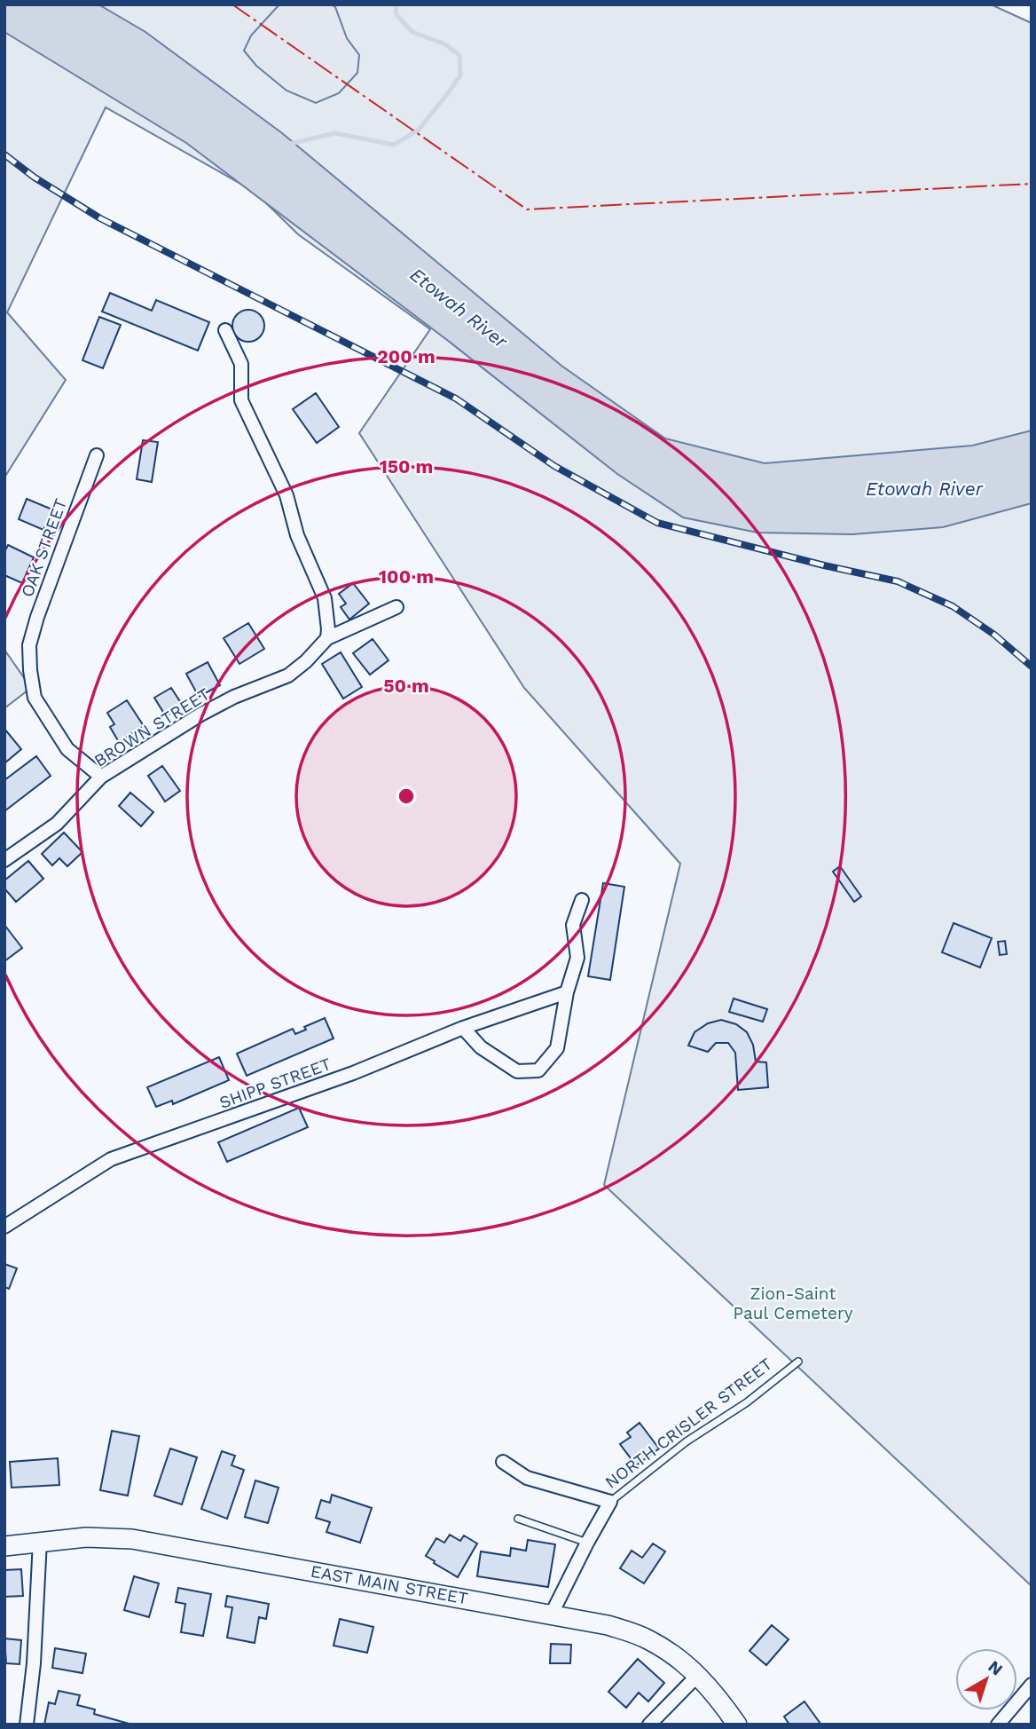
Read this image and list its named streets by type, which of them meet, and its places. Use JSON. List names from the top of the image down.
{
  "streets": {
    "main road": ["EAST MAIN STREET"],
    "street": [
      "OAK STREET",
      "BROWN STREET",
      "SHIPP STREET",
      "NORTH CRISLER STREET"
    ]
  },
  "crossings": [
    ["OAK STREET", "BROWN STREET"],
    ["NORTH CRISLER STREET", "EAST MAIN STREET"]
  ],
  "water": ["Etowah River"],
  "parks": ["Zion-Saint Paul Cemetery"],
  "north": "top right",
  "rings": [
    "200 m",
    "150 m",
    "100 m",
    "50 m"
  ]
}
